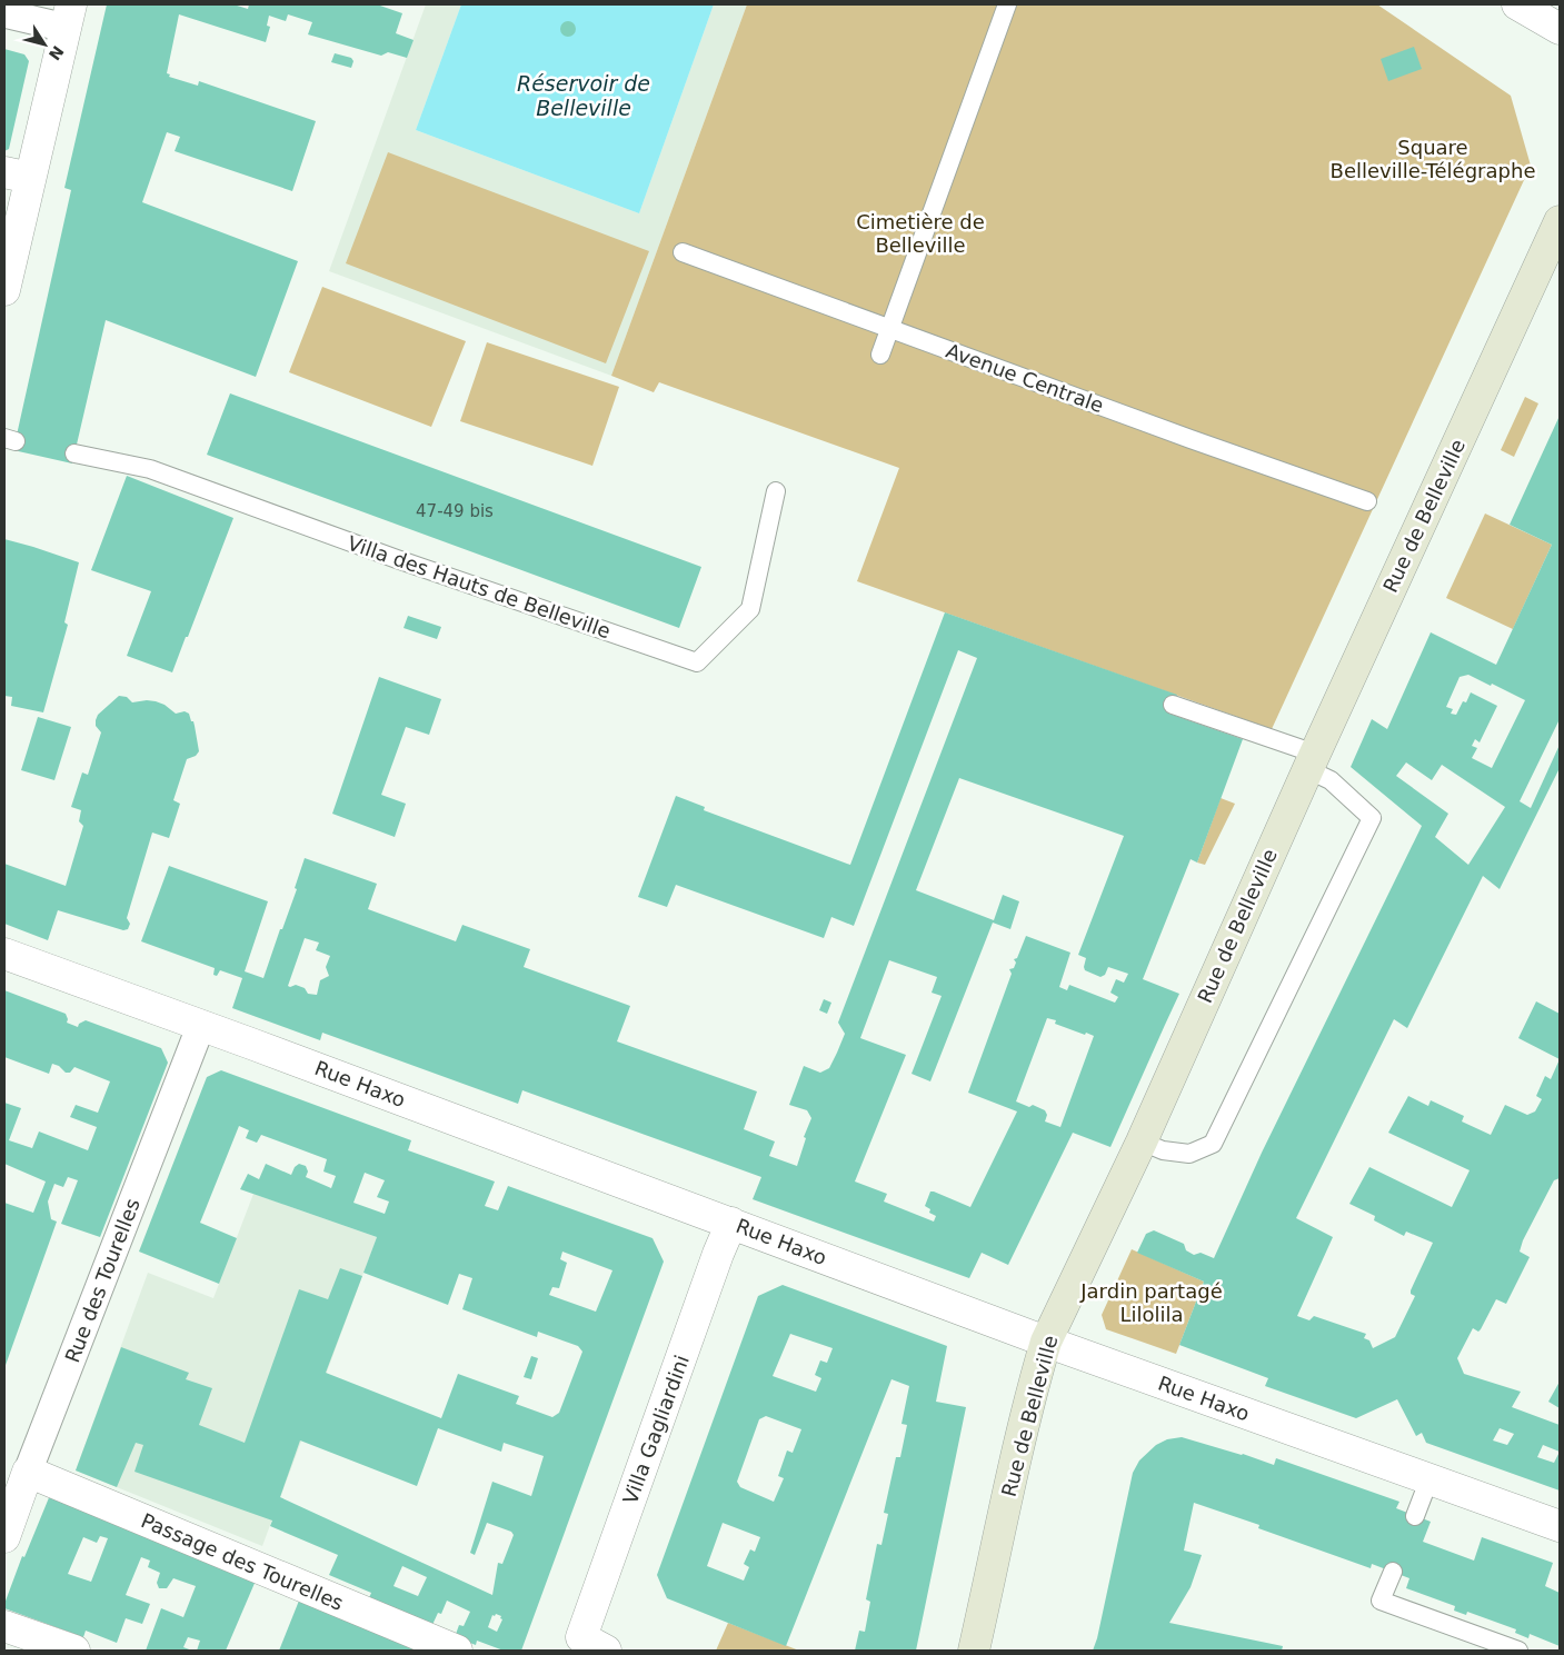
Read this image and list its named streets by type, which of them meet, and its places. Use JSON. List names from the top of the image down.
{
  "streets": {
    "main road": ["Rue de Belleville"],
    "street": [
      "Rue Haxo",
      "Rue des Tourelles",
      "Villa Gagliardini",
      "Passage des Tourelles"
    ],
    "lane": ["Avenue Centrale", "Villa des Hauts de Belleville"]
  },
  "crossings": [
    ["Rue de Belleville", "Rue Haxo"],
    ["Rue Haxo", "Rue des Tourelles"],
    ["Rue Haxo", "Villa Gagliardini"],
    ["Rue des Tourelles", "Passage des Tourelles"]
  ],
  "water": ["Réservoir de Belleville"],
  "parks": ["Square Belleville-Télégraphe", "Cimetière de Belleville", "Jardin partagé Lilolila"],
  "house_numbers": ["47-49 bis"],
  "north": "bottom right"
}
